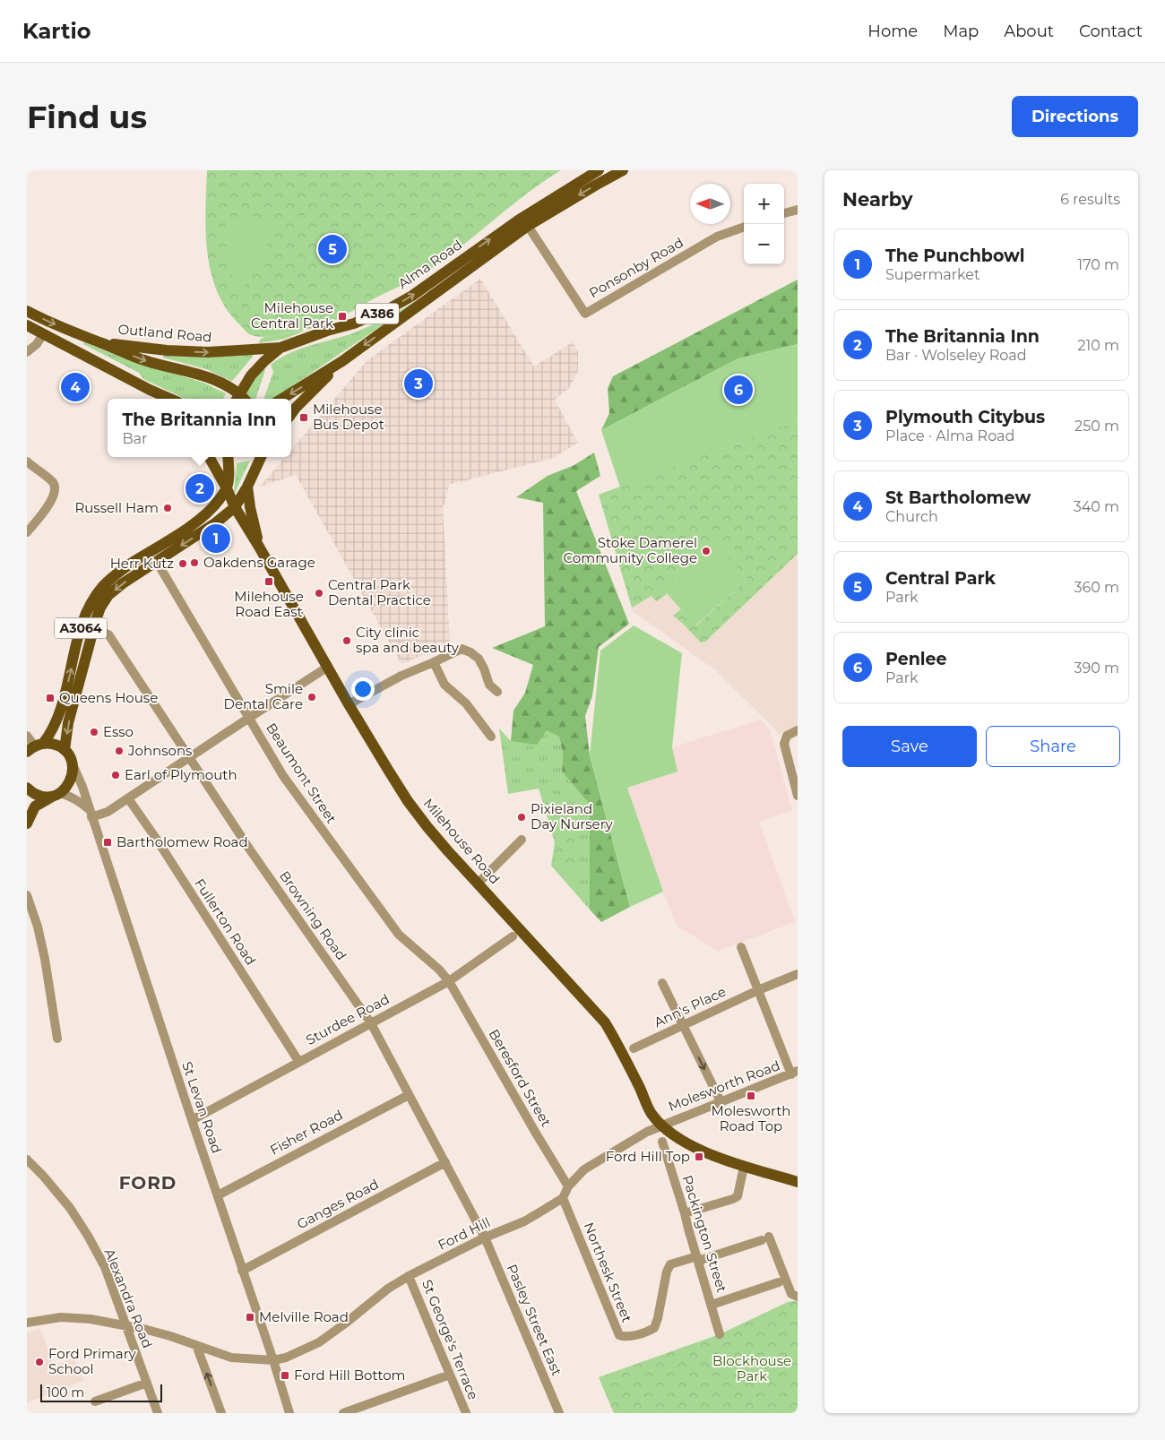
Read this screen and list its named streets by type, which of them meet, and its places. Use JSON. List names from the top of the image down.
{
  "streets": {
    "main road": [
      "Alma Road",
      "A386",
      "Outland Road",
      "A3064",
      "Milehouse Road"
    ],
    "street": [
      "Ponsonby Road",
      "Beaumont Street",
      "Browning Road",
      "Fullerton Road",
      "Ann's Place",
      "Sturdee Road",
      "Beresford Street",
      "Molesworth Road",
      "St Levan Road",
      "Fisher Road",
      "Ganges Road",
      "Ford Hill",
      "Packington Street",
      "Northesk Street",
      "Alexandra Road",
      "Pasley Street East",
      "St George's Terrace"
    ]
  },
  "crossings": [
    ["Alma Road", "Ponsonby Road"],
    ["Alma Road", "Outland Road"],
    ["A3064", "Beaumont Street"],
    ["A3064", "Milehouse Road"],
    ["A3064", "Browning Road"],
    ["Beaumont Street", "Sturdee Road"],
    ["Beaumont Street", "Beresford Street"],
    ["Milehouse Road", "Molesworth Road"],
    ["Browning Road", "Sturdee Road"],
    ["Browning Road", "Fisher Road"],
    ["Browning Road", "Ganges Road"],
    ["Browning Road", "Ford Hill"],
    ["Browning Road", "Pasley Street East"],
    ["Fullerton Road", "Sturdee Road"],
    ["Sturdee Road", "Beresford Street"],
    ["Sturdee Road", "St Levan Road"],
    ["St Levan Road", "Fisher Road"],
    ["St Levan Road", "Ganges Road"],
    ["St Levan Road", "Ford Hill"],
    ["Ford Hill", "Northesk Street"],
    ["Ford Hill", "Pasley Street East"],
    ["Ford Hill", "St George's Terrace"],
    ["Packington Street", "Northesk Street"]
  ],
  "districts": ["FORD"],
  "parks": ["Blockhouse Park"],
  "places": {
    "transit": [
      "Milehouse Central Park",
      "Milehouse Bus Depot",
      "Milehouse Road East",
      "Queens House",
      "Bartholomew Road",
      "Molesworth Road Top",
      "Ford Hill Top",
      "Melville Road",
      "Ford Hill Bottom"
    ],
    "other": [
      "Russell Ham",
      "Stoke Damerel Community College",
      "Oakdens Garage",
      "Herr Kutz",
      "Central Park Dental Practice",
      "City clinic spa and beauty",
      "Smile Dental Care",
      "Esso",
      "Johnsons",
      "Earl of Plymouth",
      "Pixieland Day Nursery",
      "Ford Primary School"
    ]
  },
  "scale_bar": "100 m",
  "north": "left",
  "page": {
    "header": "Kartio",
    "nav": [
      "Home",
      "Map",
      "About",
      "Contact"
    ],
    "buttons": [
      "Directions",
      ["Save", "Share"]
    ],
    "title": "Find us",
    "heading": ["Nearby", "6 results"],
    "map_buttons": ["+", "−"],
    "list": [
      {
        "mark": "1",
        "name": "The Punchbowl",
        "note": "Supermarket",
        "value": "170 m"
      },
      {
        "mark": "2",
        "name": "The Britannia Inn",
        "note": "Bar · Wolseley Road",
        "value": "210 m"
      },
      {
        "mark": "3",
        "name": "Plymouth Citybus",
        "note": "Place · Alma Road",
        "value": "250 m"
      },
      {
        "mark": "4",
        "name": "St Bartholomew",
        "note": "Church",
        "value": "340 m"
      },
      {
        "mark": "5",
        "name": "Central Park",
        "note": "Park",
        "value": "360 m"
      },
      {
        "mark": "6",
        "name": "Penlee",
        "note": "Park",
        "value": "390 m"
      }
    ],
    "pins": [
      "5",
      "3",
      "4",
      "6",
      "2",
      "1"
    ],
    "popup": ["The Britannia Inn", "Bar"],
    "scale": "100 m"
  }
}
